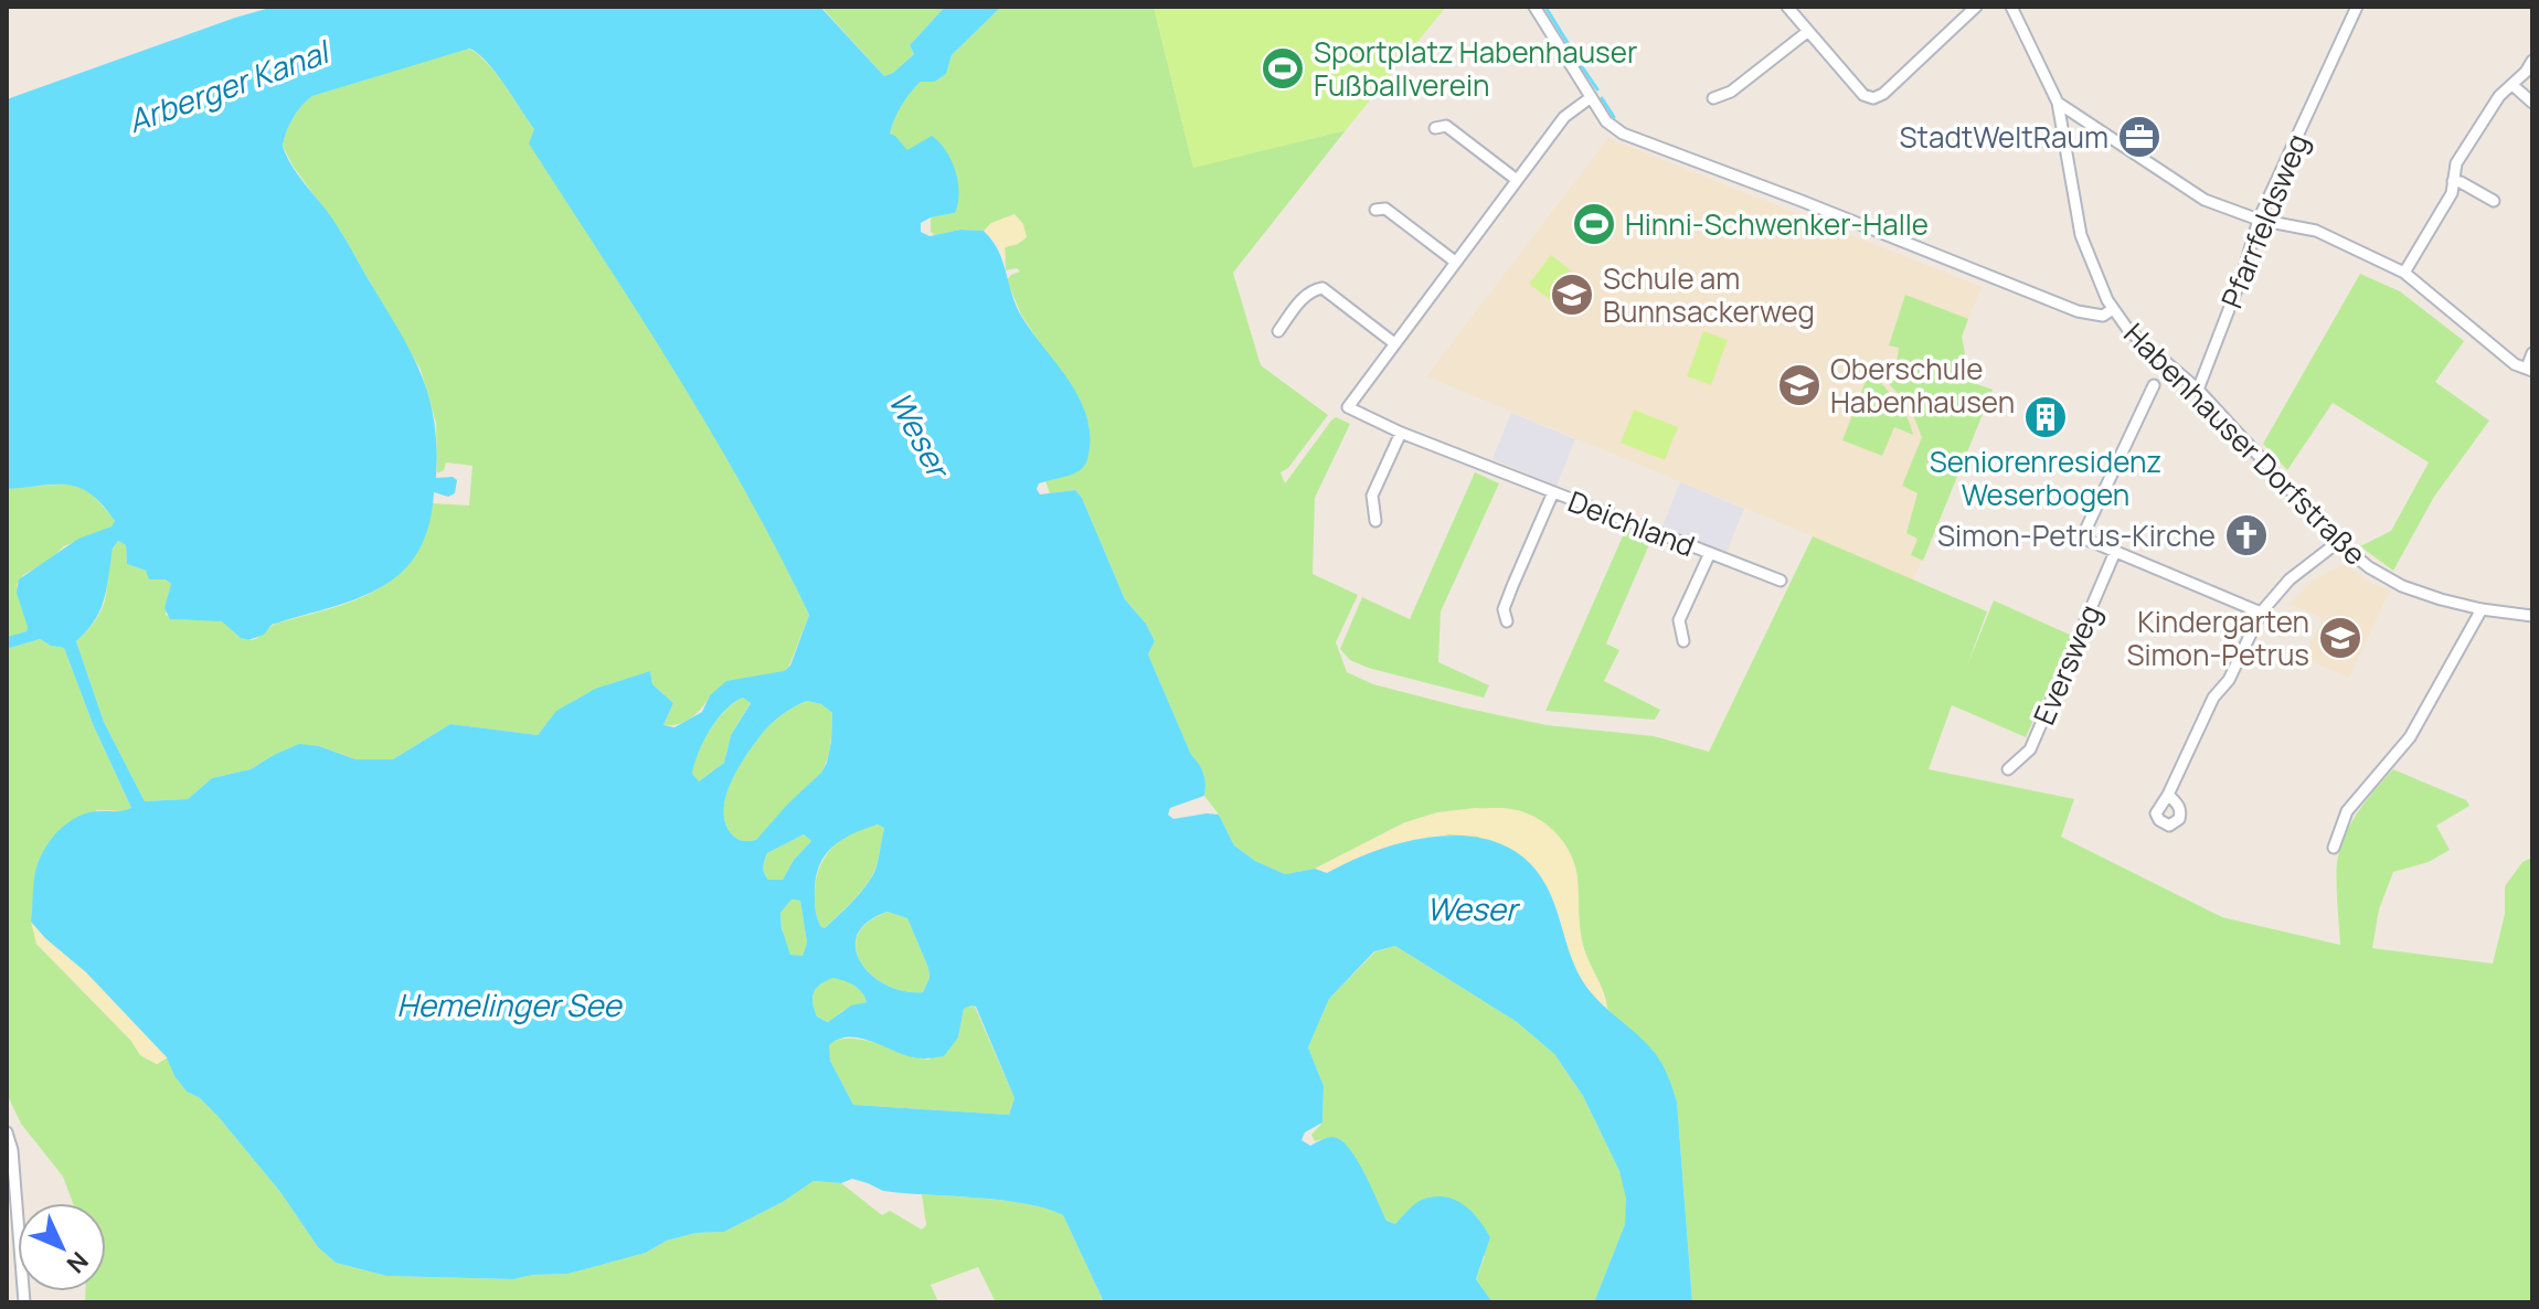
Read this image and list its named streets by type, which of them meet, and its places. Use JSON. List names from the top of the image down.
{
  "streets": {
    "street": [
      "Pfarrfeldsweg",
      "Habenhauser Dorfstraße",
      "Deichland",
      "Eversweg"
    ]
  },
  "crossings": [
    ["Pfarrfeldsweg", "Habenhauser Dorfstraße"]
  ],
  "water": ["Arberger Kanal", "Weser", "Hemelinger See"],
  "places": {
    "sports": ["Sportplatz Habenhauser Fußballverein", "Hinni-Schwenker-Halle"],
    "office": ["StadtWeltRaum"],
    "school or university": ["Schule am Bunnsackerweg", "Oberschule Habenhausen", "Kindergarten Simon-Petrus"],
    "building": ["Seniorenresidenz Weserbogen"],
    "church": ["Simon-Petrus-Kirche"]
  },
  "north": "bottom right"
}
